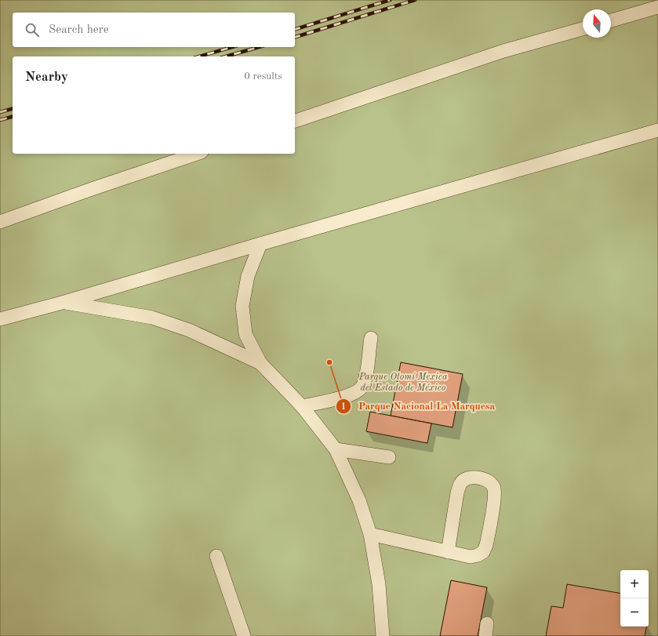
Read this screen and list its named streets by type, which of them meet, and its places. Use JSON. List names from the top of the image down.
{
  "parks": ["Parque Otomí Mexica del Estado de México"],
  "places": ["Parque Nacional La Marquesa"],
  "north": "top",
  "page": {
    "search": "Search here",
    "heading": ["Nearby", "0 results"],
    "map_buttons": ["+", "−"]
  }
}
